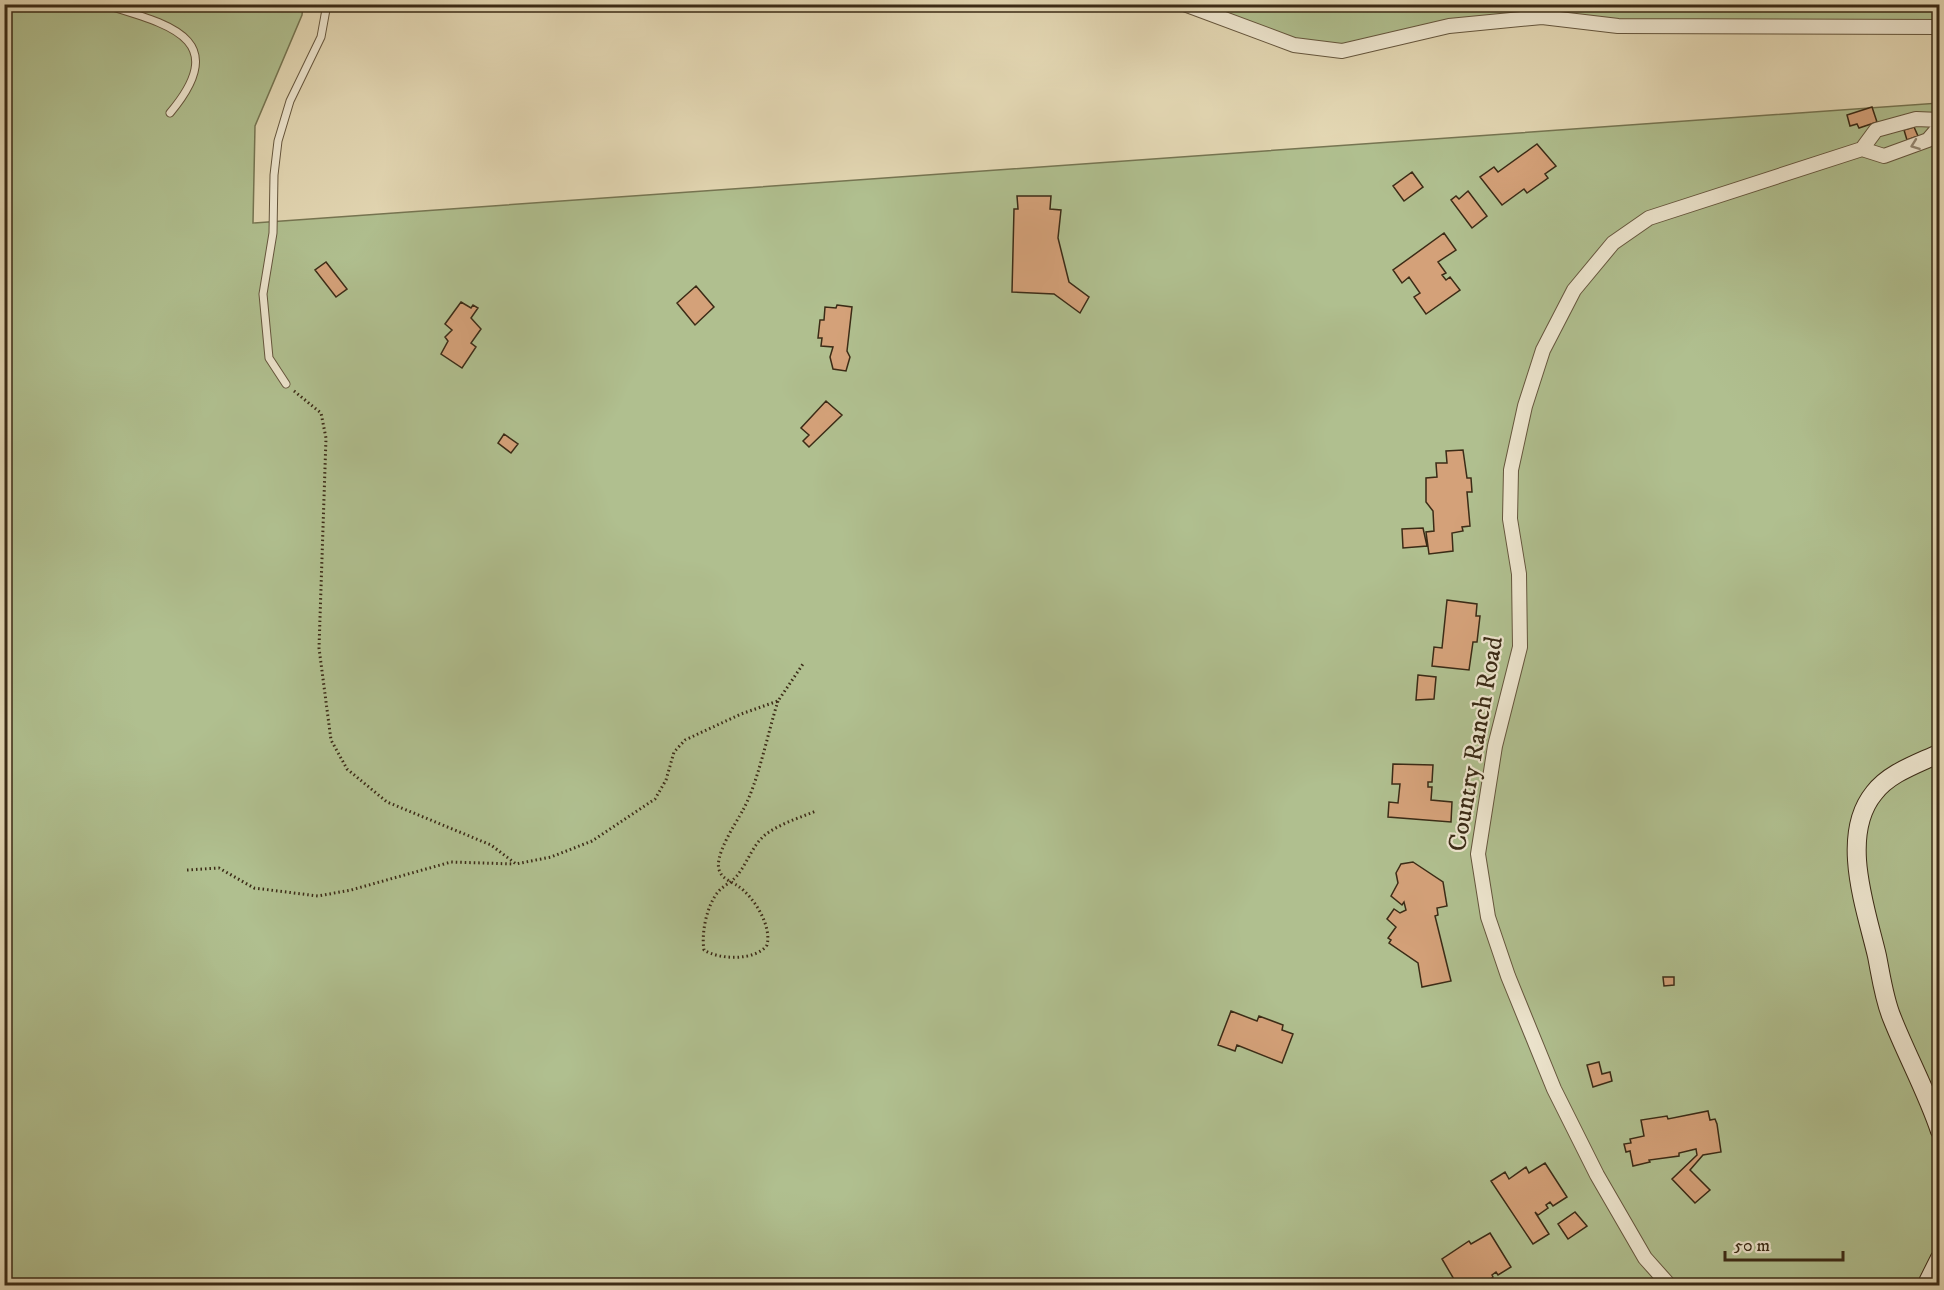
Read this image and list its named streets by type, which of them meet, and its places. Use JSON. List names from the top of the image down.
{
  "streets": {
    "street": ["Country Ranch Road"]
  },
  "scale_bar": "50 m"
}
